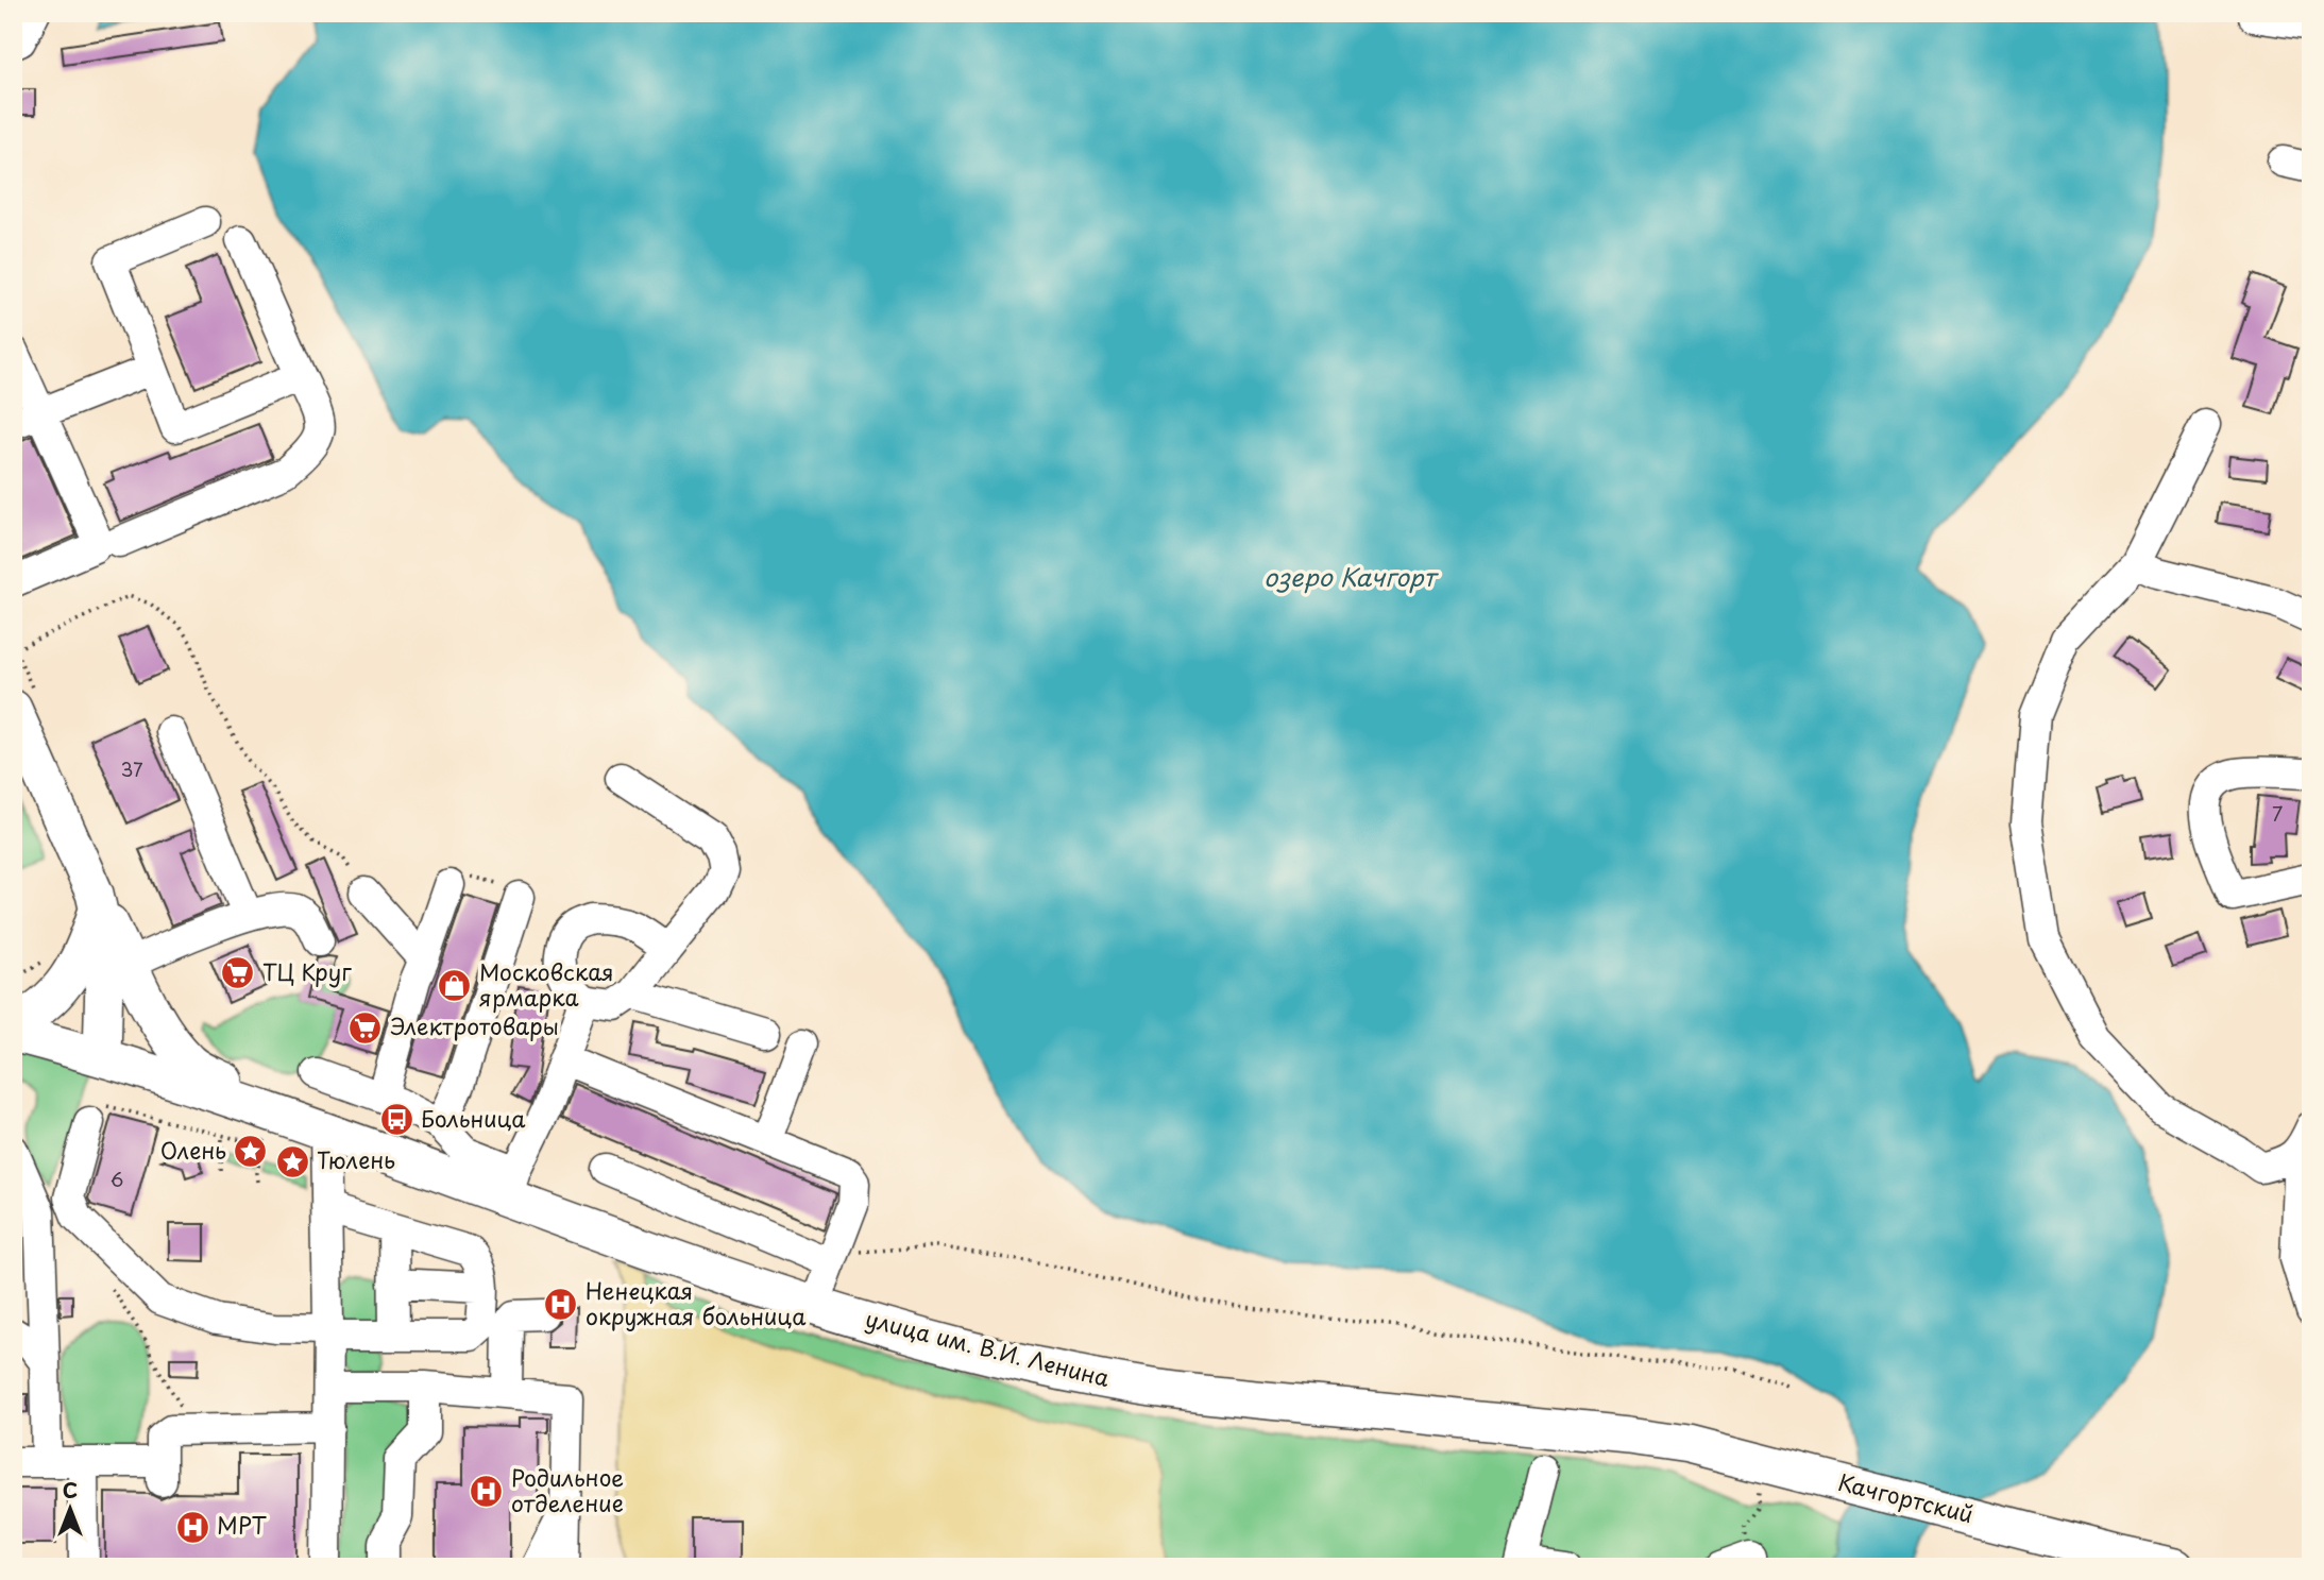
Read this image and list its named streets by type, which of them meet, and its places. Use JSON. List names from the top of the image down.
{
  "streets": {
    "main road": ["улица им. В.И. Ленина", "Качгортский"]
  },
  "crossings": [
    ["улица им. В.И. Ленина", "Качгортский"]
  ],
  "water": ["озеро Качгорт"],
  "places": {
    "supermarket": ["ТЦ Круг", "Электротовары"],
    "shop": ["Московская ярмарка"],
    "bus stop": ["Больница"],
    "place": ["Олень", "Тюлень"],
    "hospital": ["Ненецкая окружная больница", "Родильное отделение", "МРТ"]
  },
  "house_numbers": ["37", "7", "6"],
  "north": "top"
}
